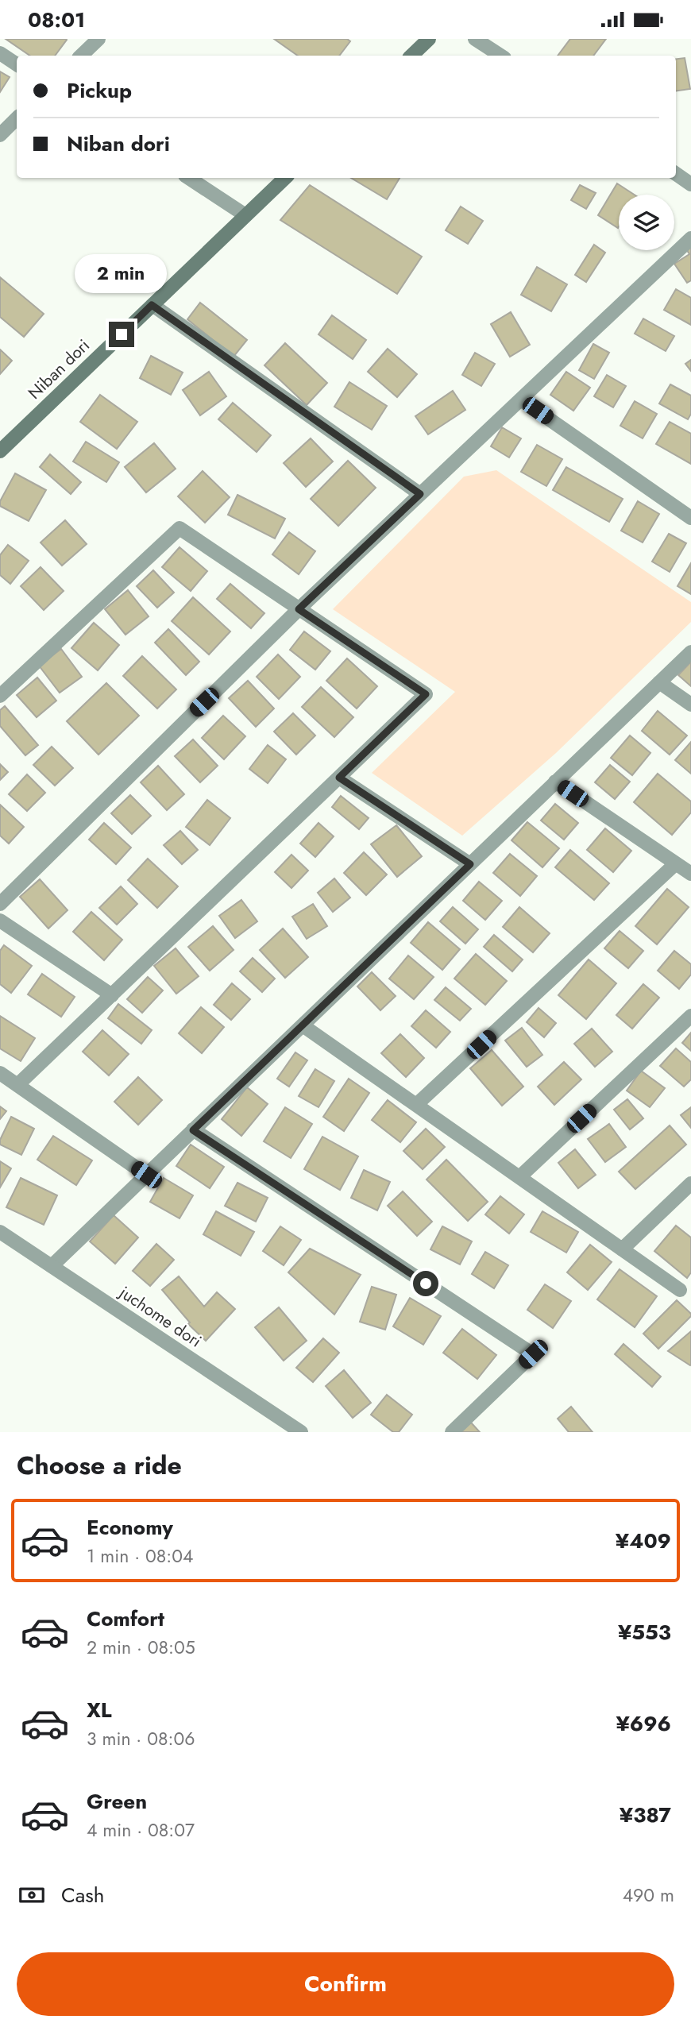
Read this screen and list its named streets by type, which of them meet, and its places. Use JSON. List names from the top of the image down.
{
  "streets": {
    "main road": ["Niban dori"],
    "street": ["juchome dori"]
  },
  "page": {
    "status": "08:01",
    "banner": ["Pickup", "Niban dori"],
    "bubble": "2 min",
    "heading": "Choose a ride",
    "list": [
      {
        "name": "Economy",
        "note": "1 min · 08:04",
        "value": "¥409"
      },
      {
        "name": "Comfort",
        "note": "2 min · 08:05",
        "value": "¥553"
      },
      {
        "name": "XL",
        "note": "3 min · 08:06",
        "value": "¥696"
      },
      {
        "name": "Green",
        "note": "4 min · 08:07",
        "value": "¥387"
      }
    ],
    "pay": ["Cash", "490 m"],
    "buttons": "Confirm"
  }
}
